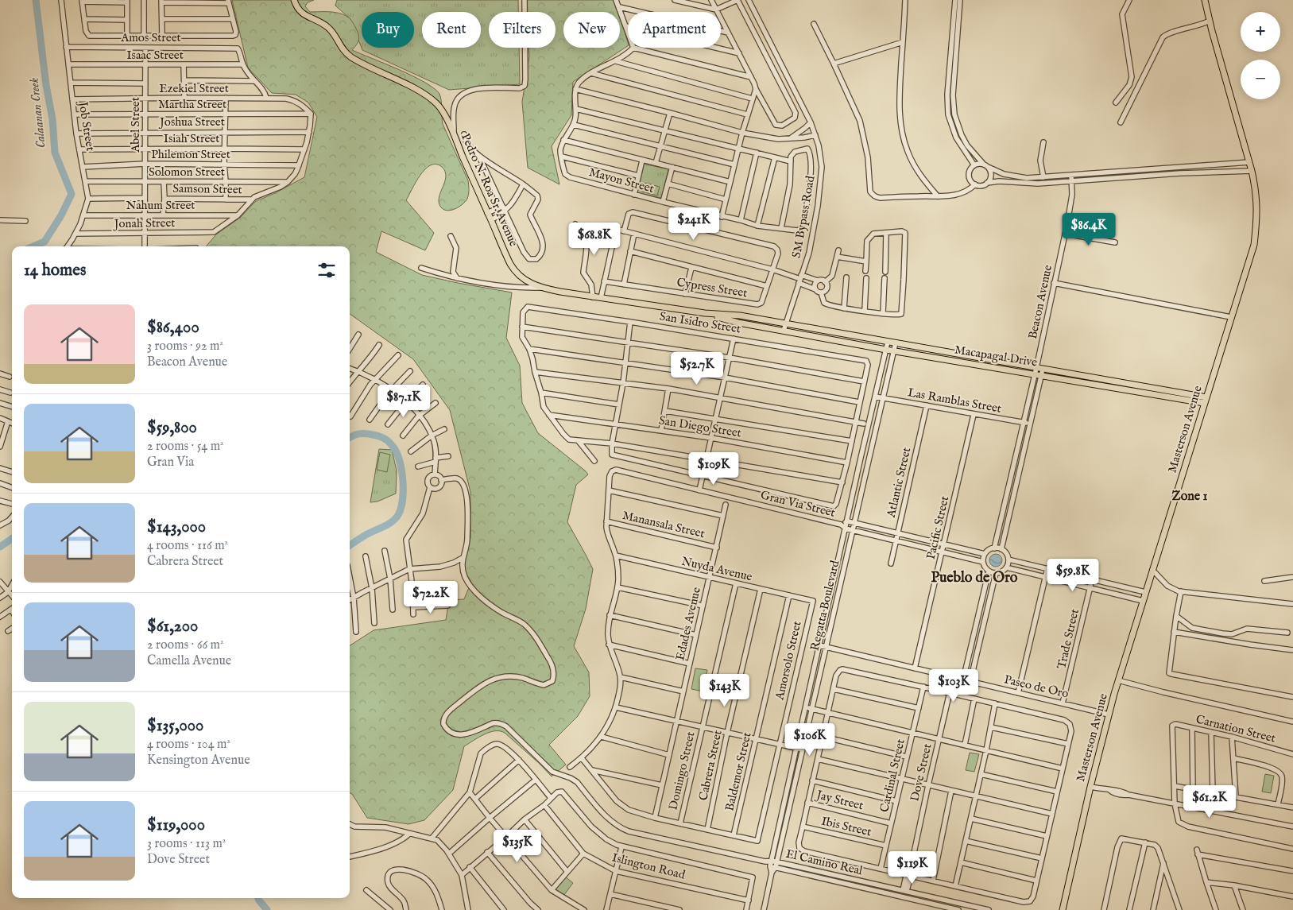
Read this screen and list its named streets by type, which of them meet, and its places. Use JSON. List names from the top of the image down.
{
  "streets": {
    "main road": ["Pedro N. Roa Sr. Avenue", "Macapagal Drive", "Masterson Avenue"],
    "street": [
      "Amos Street",
      "Isaac Street",
      "Ezekiel Street",
      "Martha Street",
      "Joshua Street",
      "Abel Street",
      "Job Street",
      "Isiah Street",
      "Philemon Street",
      "Solomon Street",
      "Mayon Street",
      "Samson Street",
      "Nahum Street",
      "SM Bypass Road",
      "Jonah Street",
      "Cypress Street",
      "Beacon Avenue",
      "San Isidro Street",
      "Las Ramblas Street",
      "San Diego Street",
      "Atlantic Street",
      "Gran Via Street",
      "Manansala Street",
      "Pacific Street",
      "Nuyda Avenue",
      "Regatta Boulevard",
      "Edades Avenue",
      "Trade Street",
      "Amorsolo Street",
      "Paseo de Oro",
      "Carnation Street",
      "Cabrera Street",
      "Domingo Street",
      "Baldemor Street",
      "Dove Street",
      "Cardinal Street",
      "Jay Street",
      "Ibis Street",
      "El Camino Real",
      "Islington Road"
    ]
  },
  "crossings": [
    ["Amos Street", "Isaac Street"],
    ["Amos Street", "Abel Street"],
    ["Amos Street", "Job Street"],
    ["Isaac Street", "Abel Street"],
    ["Isaac Street", "Job Street"],
    ["Ezekiel Street", "Martha Street"],
    ["Ezekiel Street", "Abel Street"],
    ["Ezekiel Street", "Job Street"],
    ["Martha Street", "Abel Street"],
    ["Martha Street", "Job Street"],
    ["Joshua Street", "Abel Street"],
    ["Joshua Street", "Job Street"],
    ["Abel Street", "Isiah Street"],
    ["Abel Street", "Philemon Street"],
    ["Abel Street", "Solomon Street"],
    ["Abel Street", "Nahum Street"],
    ["Abel Street", "Jonah Street"],
    ["Job Street", "Isiah Street"],
    ["Job Street", "Philemon Street"],
    ["Job Street", "Solomon Street"],
    ["Job Street", "Nahum Street"],
    ["Job Street", "Jonah Street"],
    ["Pedro N. Roa Sr. Avenue", "SM Bypass Road"],
    ["Pedro N. Roa Sr. Avenue", "Macapagal Drive"],
    ["Nahum Street", "Jonah Street"],
    ["SM Bypass Road", "Macapagal Drive"],
    ["Beacon Avenue", "Macapagal Drive"],
    ["Beacon Avenue", "Las Ramblas Street"],
    ["Macapagal Drive", "Masterson Avenue"],
    ["Macapagal Drive", "Regatta Boulevard"],
    ["Las Ramblas Street", "Atlantic Street"],
    ["Las Ramblas Street", "Pacific Street"],
    ["Las Ramblas Street", "Regatta Boulevard"],
    ["Masterson Avenue", "Paseo de Oro"],
    ["Gran Via Street", "Regatta Boulevard"],
    ["Manansala Street", "Edades Avenue"],
    ["Pacific Street", "Paseo de Oro"],
    ["Nuyda Avenue", "Edades Avenue"],
    ["Nuyda Avenue", "Amorsolo Street"],
    ["Nuyda Avenue", "Cabrera Street"],
    ["Nuyda Avenue", "Domingo Street"],
    ["Nuyda Avenue", "Baldemor Street"],
    ["Regatta Boulevard", "Paseo de Oro"],
    ["Regatta Boulevard", "El Camino Real"],
    ["Trade Street", "Paseo de Oro"],
    ["Amorsolo Street", "Baldemor Street"],
    ["Dove Street", "El Camino Real"],
    ["Cardinal Street", "Jay Street"],
    ["Cardinal Street", "Ibis Street"]
  ],
  "districts": ["Zone 1", "Pueblo de Oro"],
  "water": ["Calaanan Creek"],
  "page": {
    "map_buttons": ["+", "−"],
    "chip": [
      "Buy",
      "Rent",
      "Filters",
      "New",
      "Apartment"
    ],
    "price": [
      "$241K",
      "$86.4K",
      "$68.8K",
      "$52.7K",
      "$87.1K",
      "$109K",
      "$59.8K",
      "$72.2K",
      "$103K",
      "$143K",
      "$106K",
      "$61.2K",
      "$135K",
      "$119K"
    ],
    "heading": "14 homes",
    "list": [
      {
        "name": "$86,400",
        "note": "3 rooms · 92 m² · Beacon Avenue"
      },
      {
        "name": "$59,800",
        "note": "2 rooms · 54 m² · Gran Via"
      },
      {
        "name": "$143,000",
        "note": "4 rooms · 116 m² · Cabrera Street"
      },
      {
        "name": "$61,200",
        "note": "2 rooms · 66 m² · Camella Avenue"
      },
      {
        "name": "$135,000",
        "note": "4 rooms · 104 m² · Kensington Avenue"
      },
      {
        "name": "$119,000",
        "note": "3 rooms · 113 m² · Dove Street"
      }
    ]
  }
}
